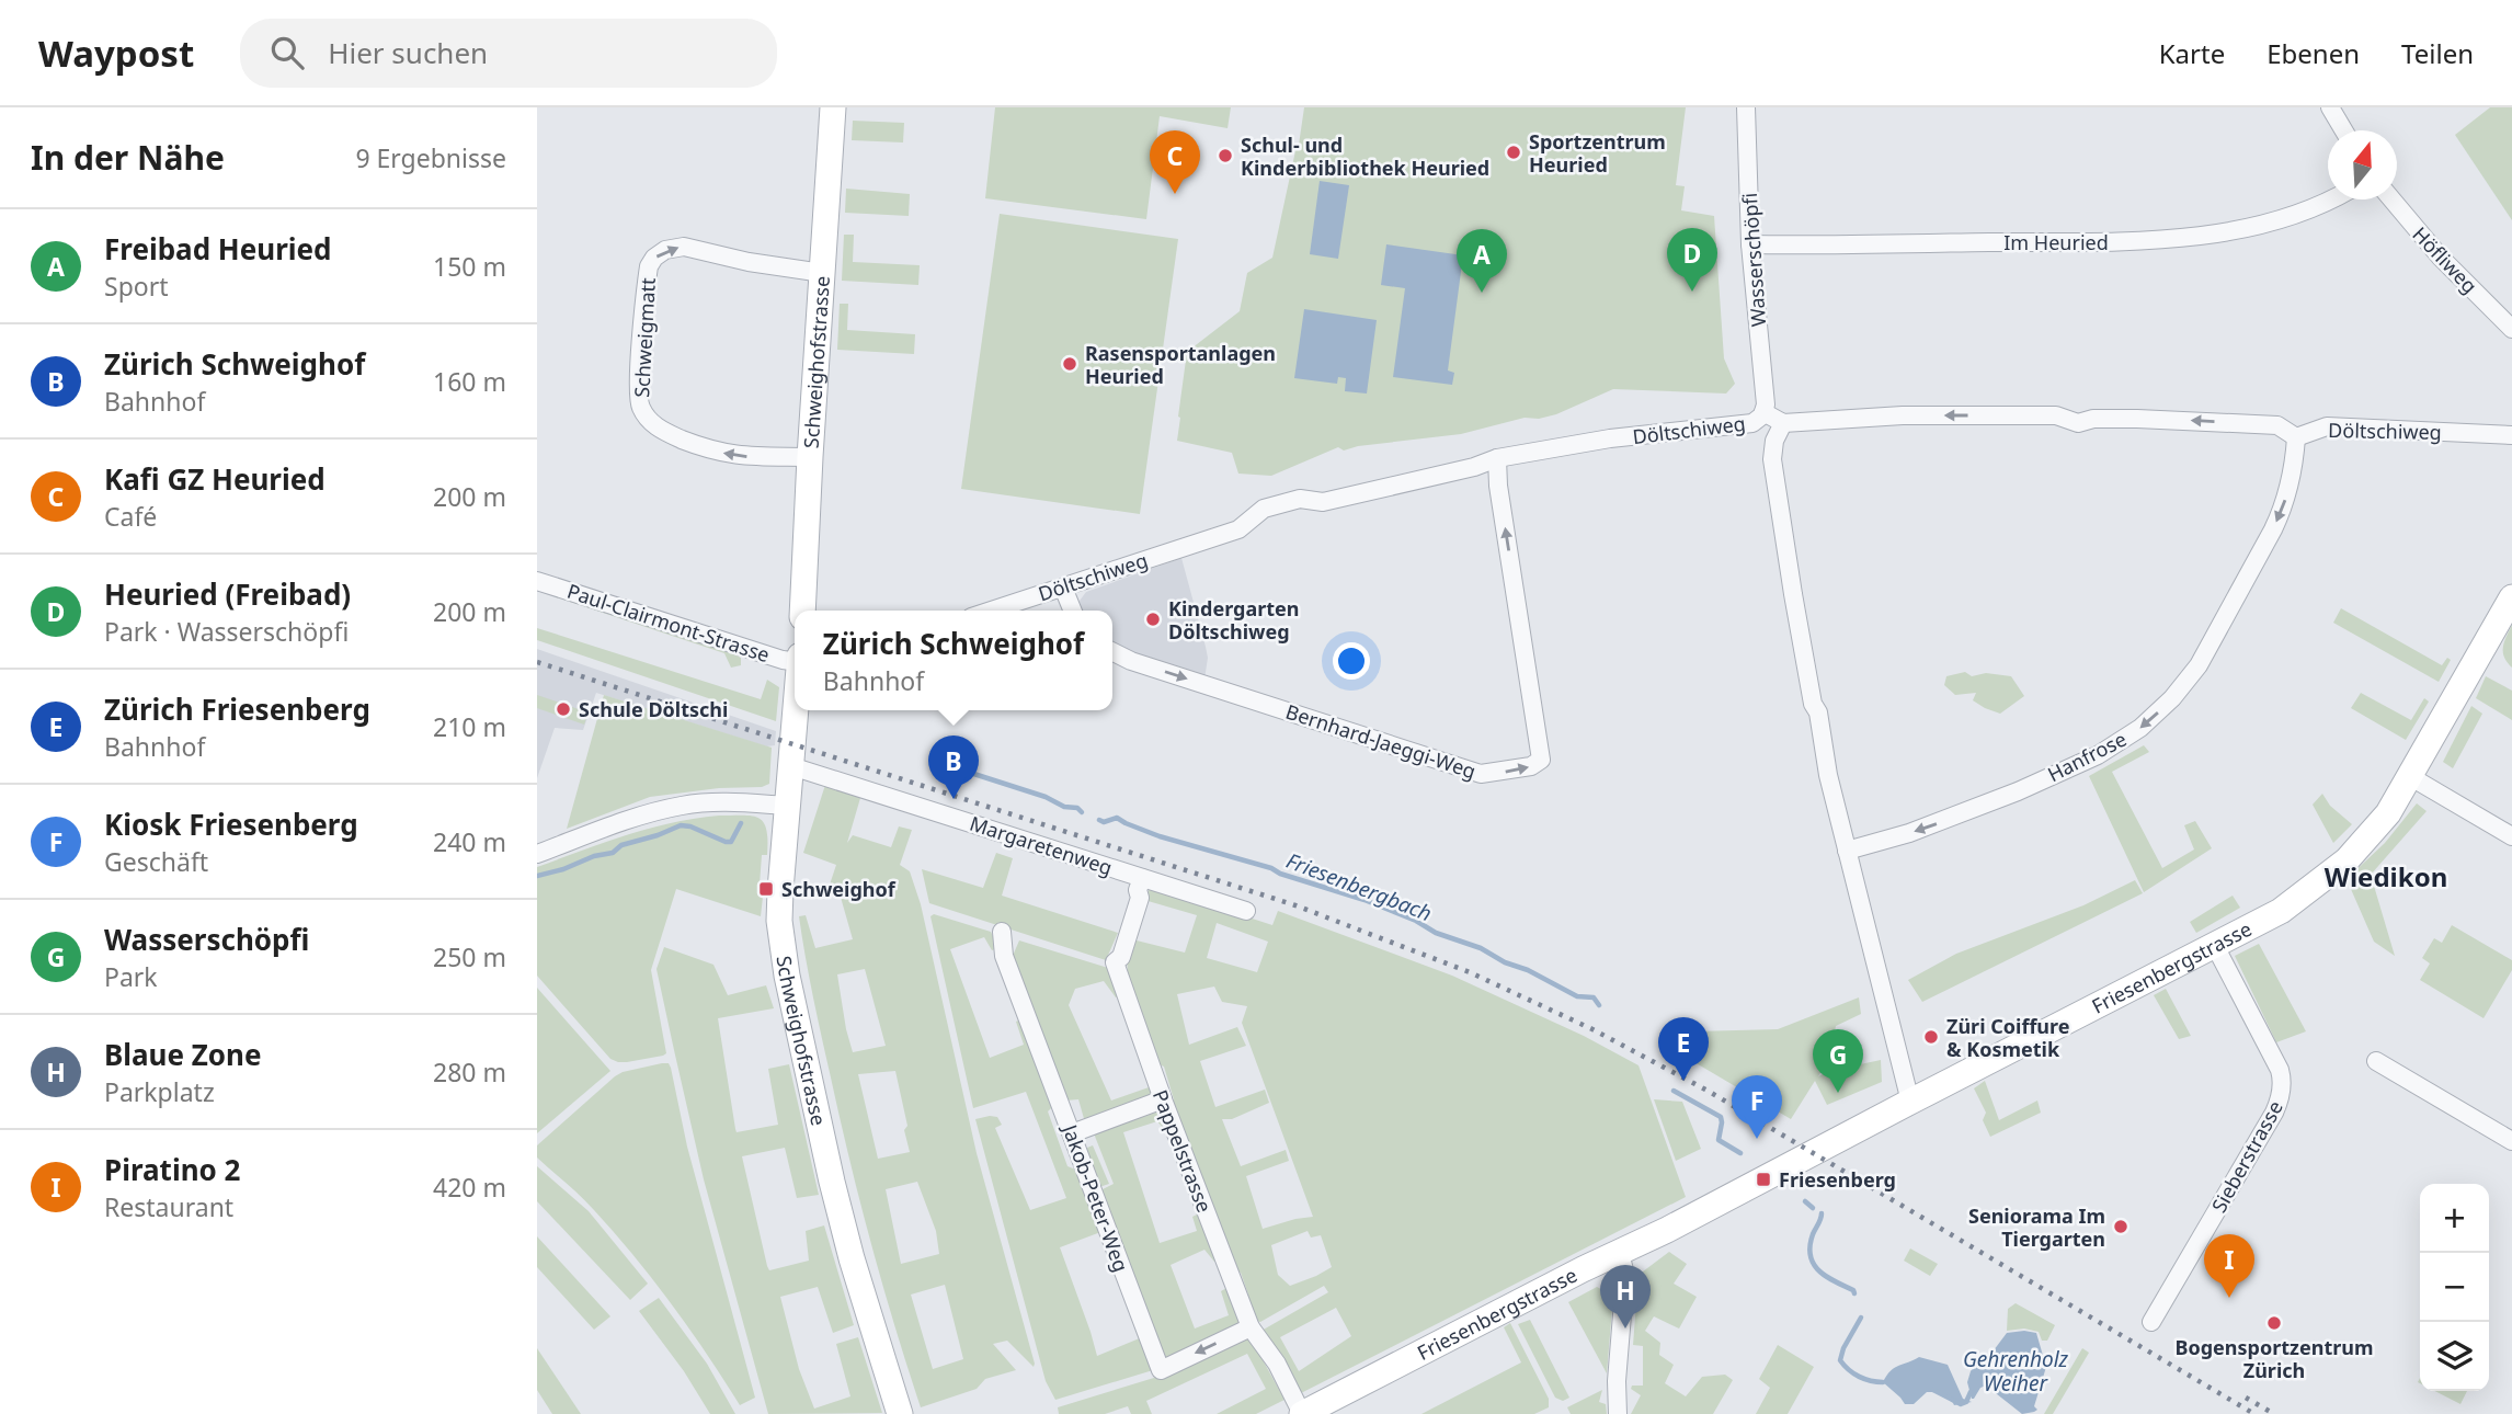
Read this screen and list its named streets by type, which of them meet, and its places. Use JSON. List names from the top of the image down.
{
  "streets": {
    "street": [
      "Im Heuried",
      "Wasserschöpfi",
      "Höfliweg",
      "Schweigmatt",
      "Schweighofstrasse",
      "Döltschiweg",
      "Paul-Clairmont-Strasse",
      "Bernhard-Jaeggi-Weg",
      "Hanfrose",
      "Margaretenweg",
      "Friesenbergstrasse",
      "Pappelstrasse",
      "Sieberstrasse",
      "Jakob-Peter-Weg"
    ]
  },
  "crossings": [
    ["Im Heuried", "Wasserschöpfi"],
    ["Wasserschöpfi", "Döltschiweg"],
    ["Schweigmatt", "Schweighofstrasse"],
    ["Schweighofstrasse", "Margaretenweg"],
    ["Döltschiweg", "Bernhard-Jaeggi-Weg"],
    ["Döltschiweg", "Hanfrose"],
    ["Margaretenweg", "Pappelstrasse"],
    ["Friesenbergstrasse", "Pappelstrasse"],
    ["Friesenbergstrasse", "Sieberstrasse"],
    ["Pappelstrasse", "Jakob-Peter-Weg"]
  ],
  "one_way": ["Hanfrose"],
  "districts": ["Wiedikon"],
  "water": ["Friesenbergbach", "Gehrenholz Weiher"],
  "places": {
    "other": [
      "Sportzentrum Heuried",
      "Schul- und Kinderbibliothek Heuried",
      "Rasensportanlagen Heuried",
      "Kindergarten Döltschiweg",
      "Schule Döltschi",
      "Züri Coiffure & Kosmetik",
      "Seniorama Im Tiergarten",
      "Bogensportzentrum Zürich"
    ],
    "transit": ["Schweighof", "Friesenberg"]
  },
  "north": "top",
  "page": {
    "header": "Waypost",
    "search": "Hier suchen",
    "nav": ["Karte", "Ebenen", "Teilen"],
    "heading": ["In der Nähe", "9 Ergebnisse"],
    "pins": [
      "C",
      "D",
      "A",
      "B",
      "E",
      "G",
      "F",
      "I",
      "H"
    ],
    "list": [
      {
        "mark": "A",
        "name": "Freibad Heuried",
        "note": "Sport",
        "value": "150 m"
      },
      {
        "mark": "B",
        "name": "Zürich Schweighof",
        "note": "Bahnhof",
        "value": "160 m"
      },
      {
        "mark": "C",
        "name": "Kafi GZ Heuried",
        "note": "Café",
        "value": "200 m"
      },
      {
        "mark": "D",
        "name": "Heuried (Freibad)",
        "note": "Park · Wasserschöpfi",
        "value": "200 m"
      },
      {
        "mark": "E",
        "name": "Zürich Friesenberg",
        "note": "Bahnhof",
        "value": "210 m"
      },
      {
        "mark": "F",
        "name": "Kiosk Friesenberg",
        "note": "Geschäft",
        "value": "240 m"
      },
      {
        "mark": "G",
        "name": "Wasserschöpfi",
        "note": "Park",
        "value": "250 m"
      },
      {
        "mark": "H",
        "name": "Blaue Zone",
        "note": "Parkplatz",
        "value": "280 m"
      },
      {
        "mark": "I",
        "name": "Piratino 2",
        "note": "Restaurant",
        "value": "420 m"
      }
    ],
    "popup": ["Zürich Schweighof", "Bahnhof"],
    "map_buttons": ["+", "−"]
  }
}
